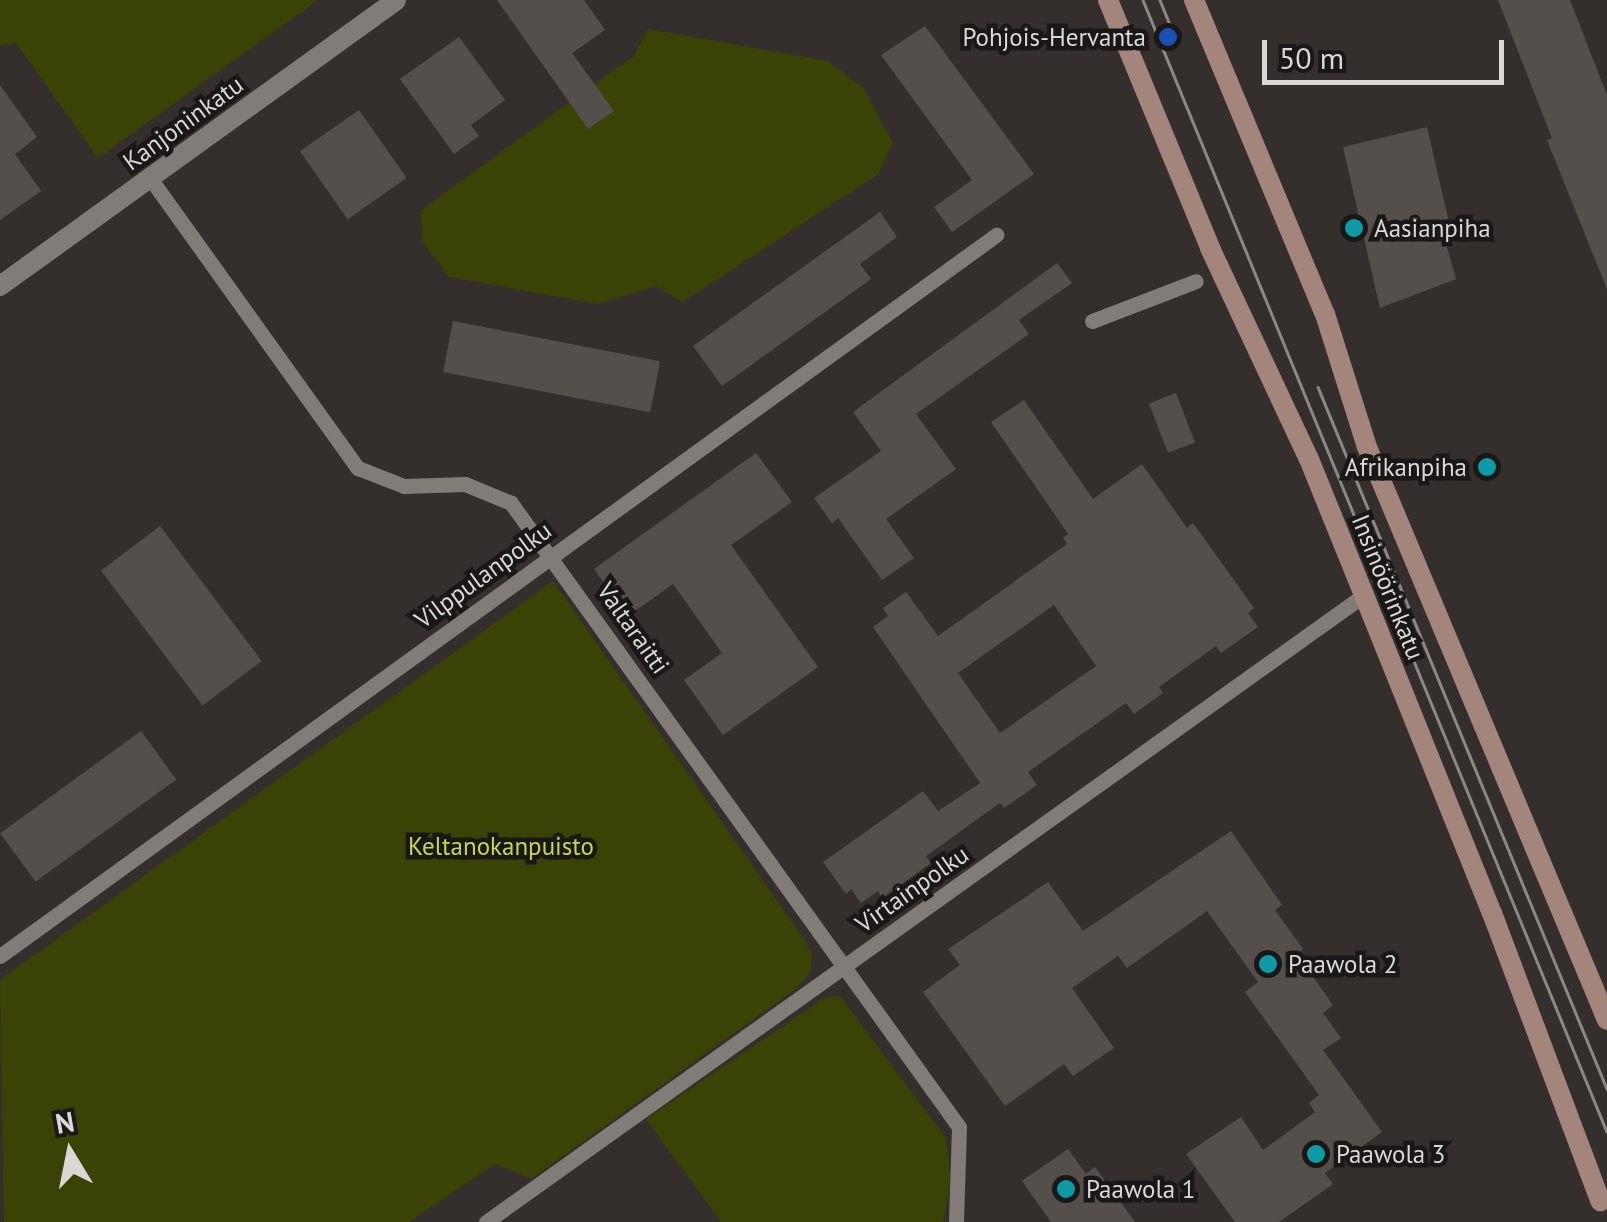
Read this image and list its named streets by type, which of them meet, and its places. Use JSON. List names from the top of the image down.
{
  "streets": {
    "main road": ["Insinöörinkatu"],
    "street": ["Kanjoninkatu"],
    "lane": ["Vilppulanpolku", "Valtaraitti", "Virtainpolku"]
  },
  "crossings": [
    ["Kanjoninkatu", "Valtaraitti"],
    ["Vilppulanpolku", "Valtaraitti"],
    ["Insinöörinkatu", "Virtainpolku"],
    ["Valtaraitti", "Virtainpolku"]
  ],
  "parks": ["Keltanokanpuisto"],
  "places": [
    "Pohjois-Hervanta",
    "Aasianpiha",
    "Afrikanpiha",
    "Paawola 2",
    "Paawola 3",
    "Paawola 1"
  ],
  "scale_bar": "50 m",
  "north": "top"
}
